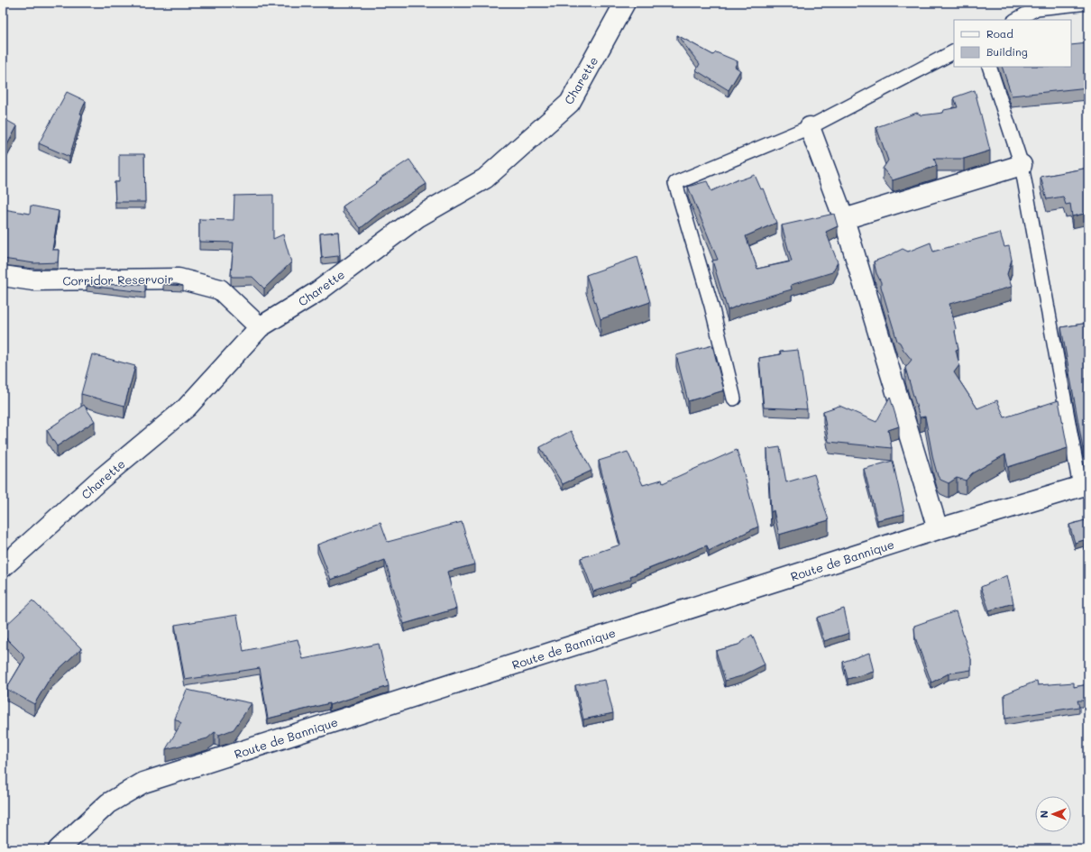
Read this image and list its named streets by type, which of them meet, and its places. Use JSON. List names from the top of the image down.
{
  "streets": {
    "street": ["Charette", "Corridor Reservoir", "Route de Bannique"]
  },
  "crossings": [
    ["Charette", "Corridor Reservoir"]
  ],
  "legend": ["Road", "Building"],
  "north": "left"
}
